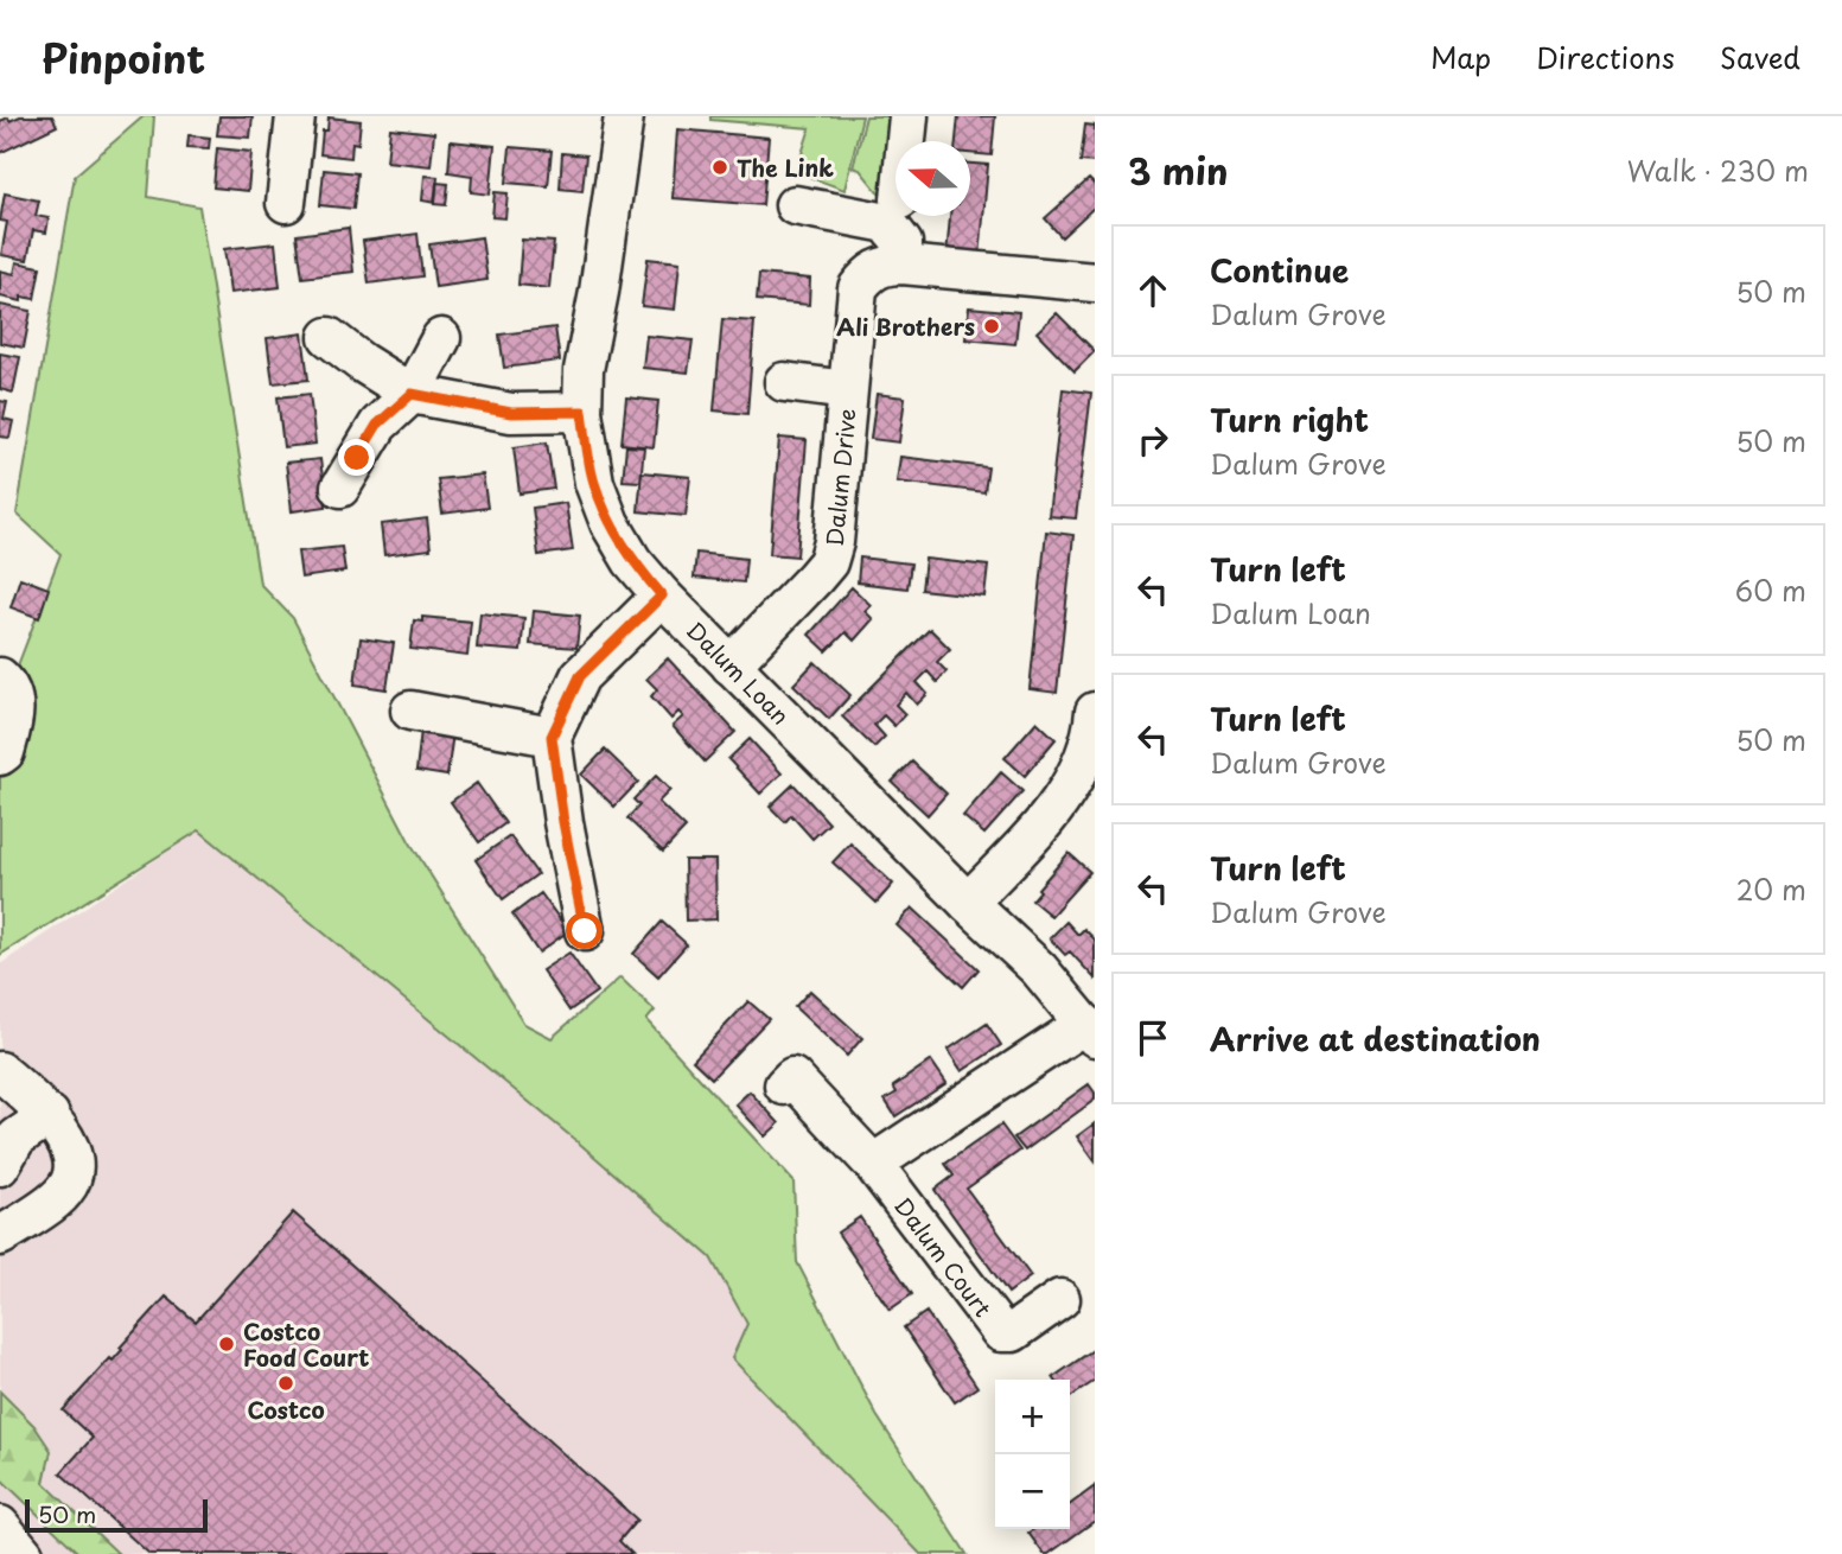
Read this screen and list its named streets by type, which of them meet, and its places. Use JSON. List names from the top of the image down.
{
  "streets": {
    "street": ["Dalum Drive", "Dalum Loan", "Dalum Court"]
  },
  "crossings": [
    ["Dalum Drive", "Dalum Loan"]
  ],
  "places": [
    "The Link",
    "Ali Brothers",
    "Costco Food Court",
    "Costco"
  ],
  "scale_bar": "50 m",
  "north": "left",
  "page": {
    "header": "Pinpoint",
    "nav": ["Map", "Directions", "Saved"],
    "heading": ["3 min", "Walk · 230 m"],
    "list": [
      ["Continue", "Dalum Grove", "50 m"],
      ["Turn right", "Dalum Grove", "50 m"],
      ["Turn left", "Dalum Loan", "60 m"],
      ["Turn left", "Dalum Grove", "50 m"],
      ["Turn left", "Dalum Grove", "20 m"],
      "Arrive at destination"
    ],
    "map_buttons": ["+", "−"],
    "scale": "50 m"
  }
}
